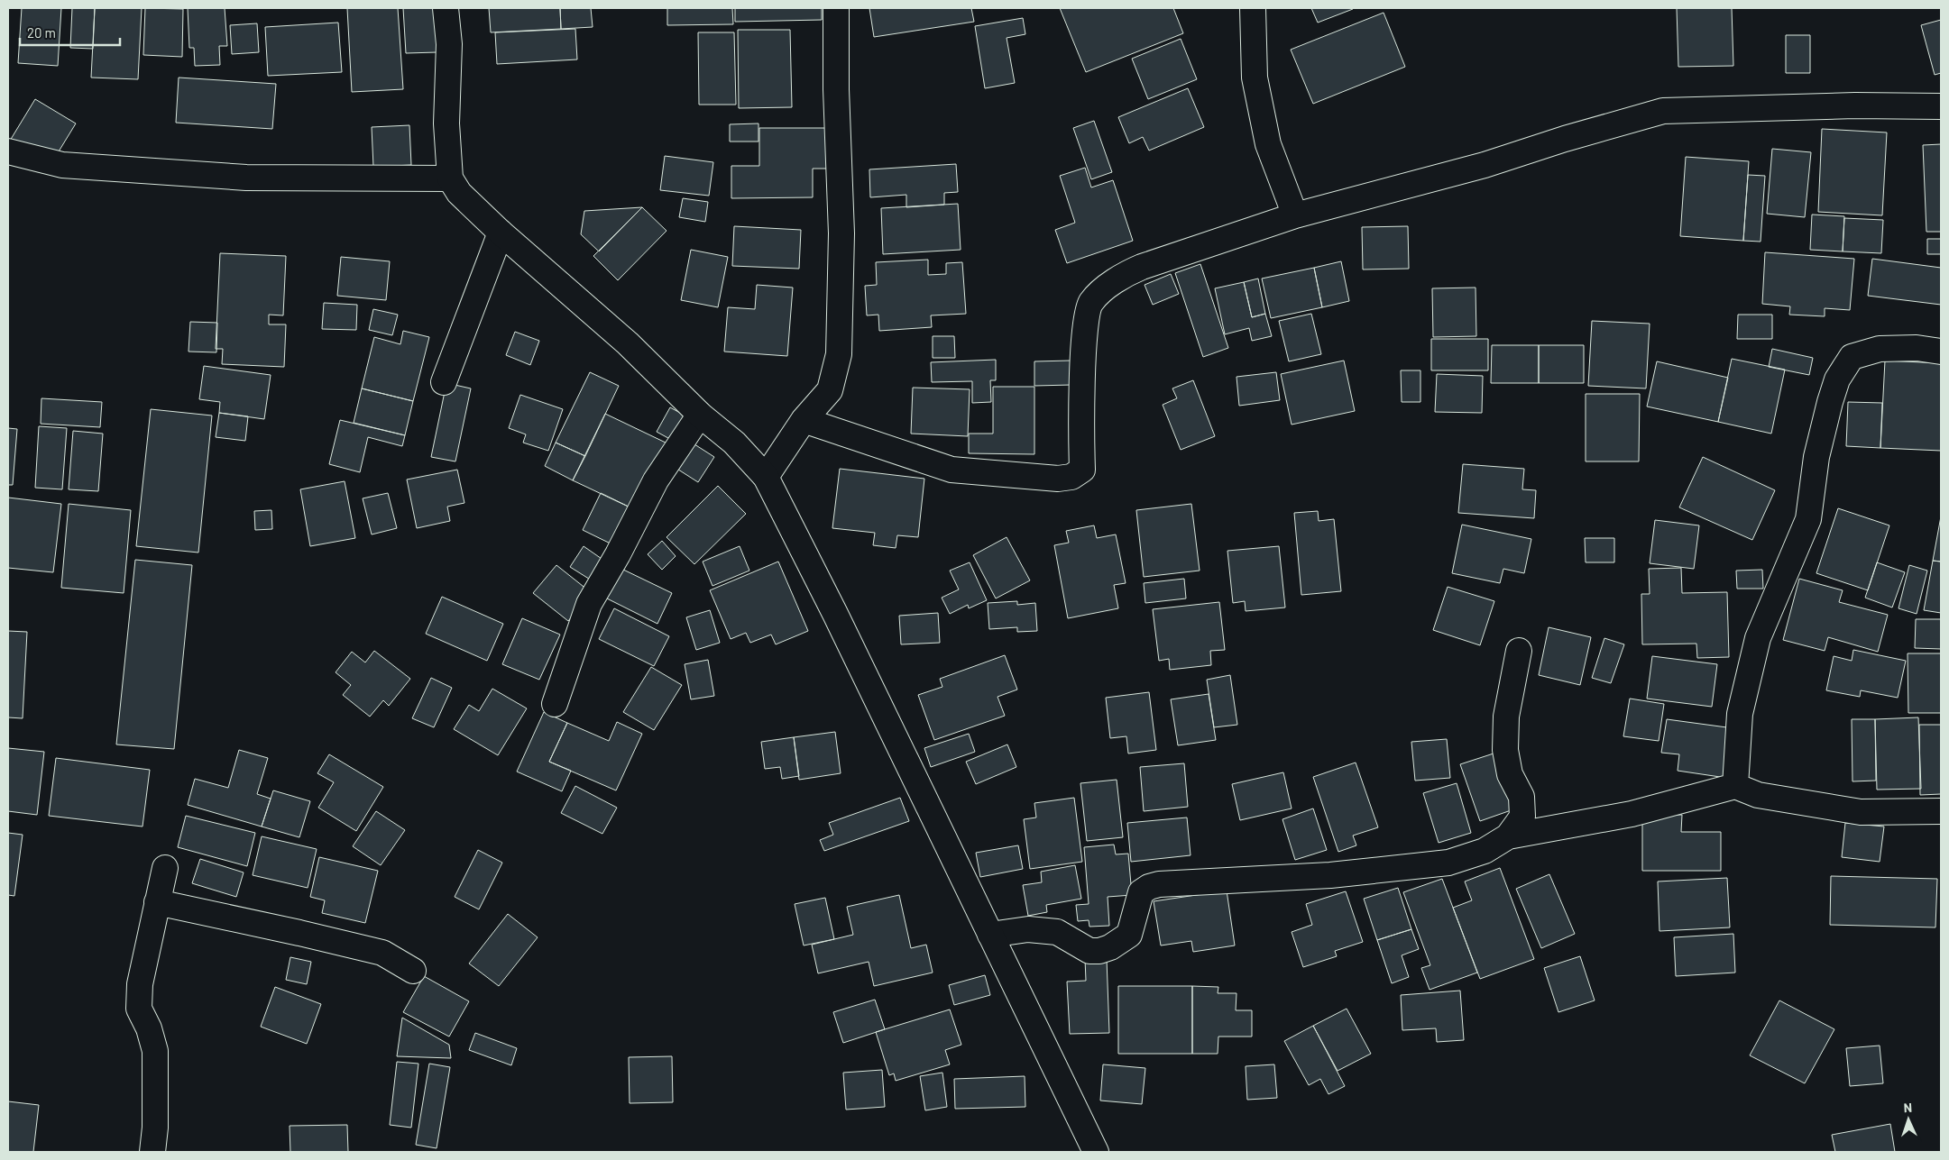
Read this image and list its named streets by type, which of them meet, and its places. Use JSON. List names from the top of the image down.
{
  "scale_bar": "20 m",
  "north": "top"
}
